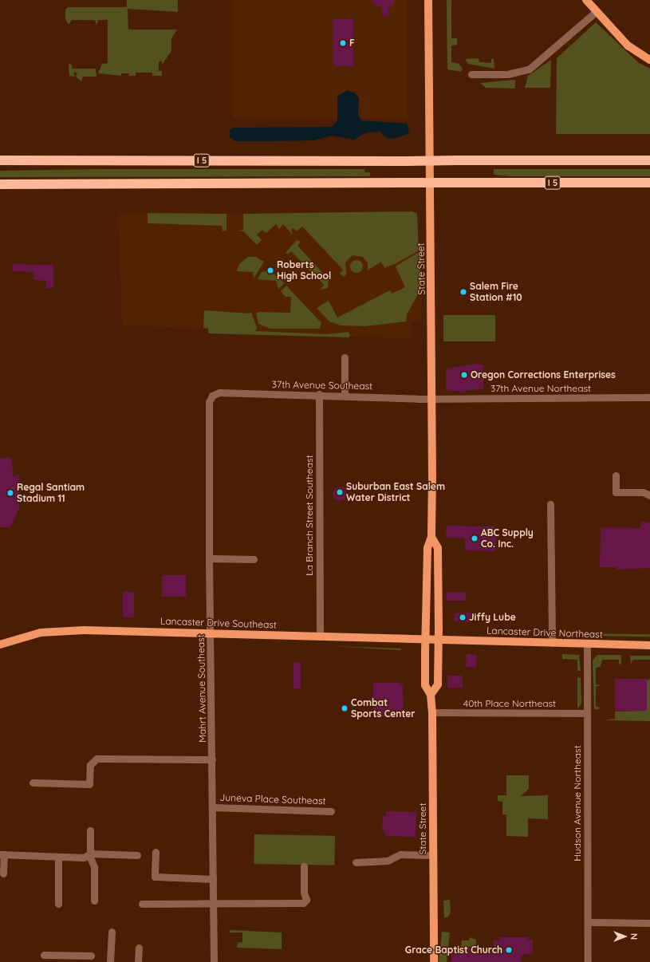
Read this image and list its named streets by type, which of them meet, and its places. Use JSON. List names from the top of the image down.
{
  "streets": {
    "highway": ["I 5"],
    "main road": ["State Street", "Lancaster Drive Southeast", "Lancaster Drive Northeast"],
    "street": [
      "37th Avenue Southeast",
      "37th Avenue Northeast",
      "La Branch Street Southeast",
      "Mahrt Avenue Southeast",
      "40th Place Northeast",
      "Juneva Place Southeast",
      "Hudson Avenue Northeast"
    ]
  },
  "crossings": [
    ["State Street", "37th Avenue Southeast"],
    ["State Street", "37th Avenue Northeast"],
    ["State Street", "Lancaster Drive Southeast"],
    ["State Street", "Lancaster Drive Northeast"],
    ["State Street", "40th Place Northeast"],
    ["37th Avenue Southeast", "37th Avenue Northeast"],
    ["37th Avenue Southeast", "La Branch Street Southeast"],
    ["37th Avenue Southeast", "Mahrt Avenue Southeast"],
    ["La Branch Street Southeast", "Lancaster Drive Southeast"],
    ["Lancaster Drive Southeast", "Lancaster Drive Northeast"],
    ["Lancaster Drive Southeast", "Mahrt Avenue Southeast"],
    ["Lancaster Drive Northeast", "Hudson Avenue Northeast"],
    ["Mahrt Avenue Southeast", "Juneva Place Southeast"],
    ["40th Place Northeast", "Hudson Avenue Northeast"]
  ],
  "places": [
    "F",
    "Roberts High School",
    "Salem Fire Station #10",
    "Oregon Corrections Enterprises",
    "Suburban East Salem Water District",
    "Regal Santiam Stadium 11",
    "ABC Supply Co. Inc.",
    "Jiffy Lube",
    "Combat Sports Center",
    "Grace Baptist Church"
  ],
  "north": "right"
}
